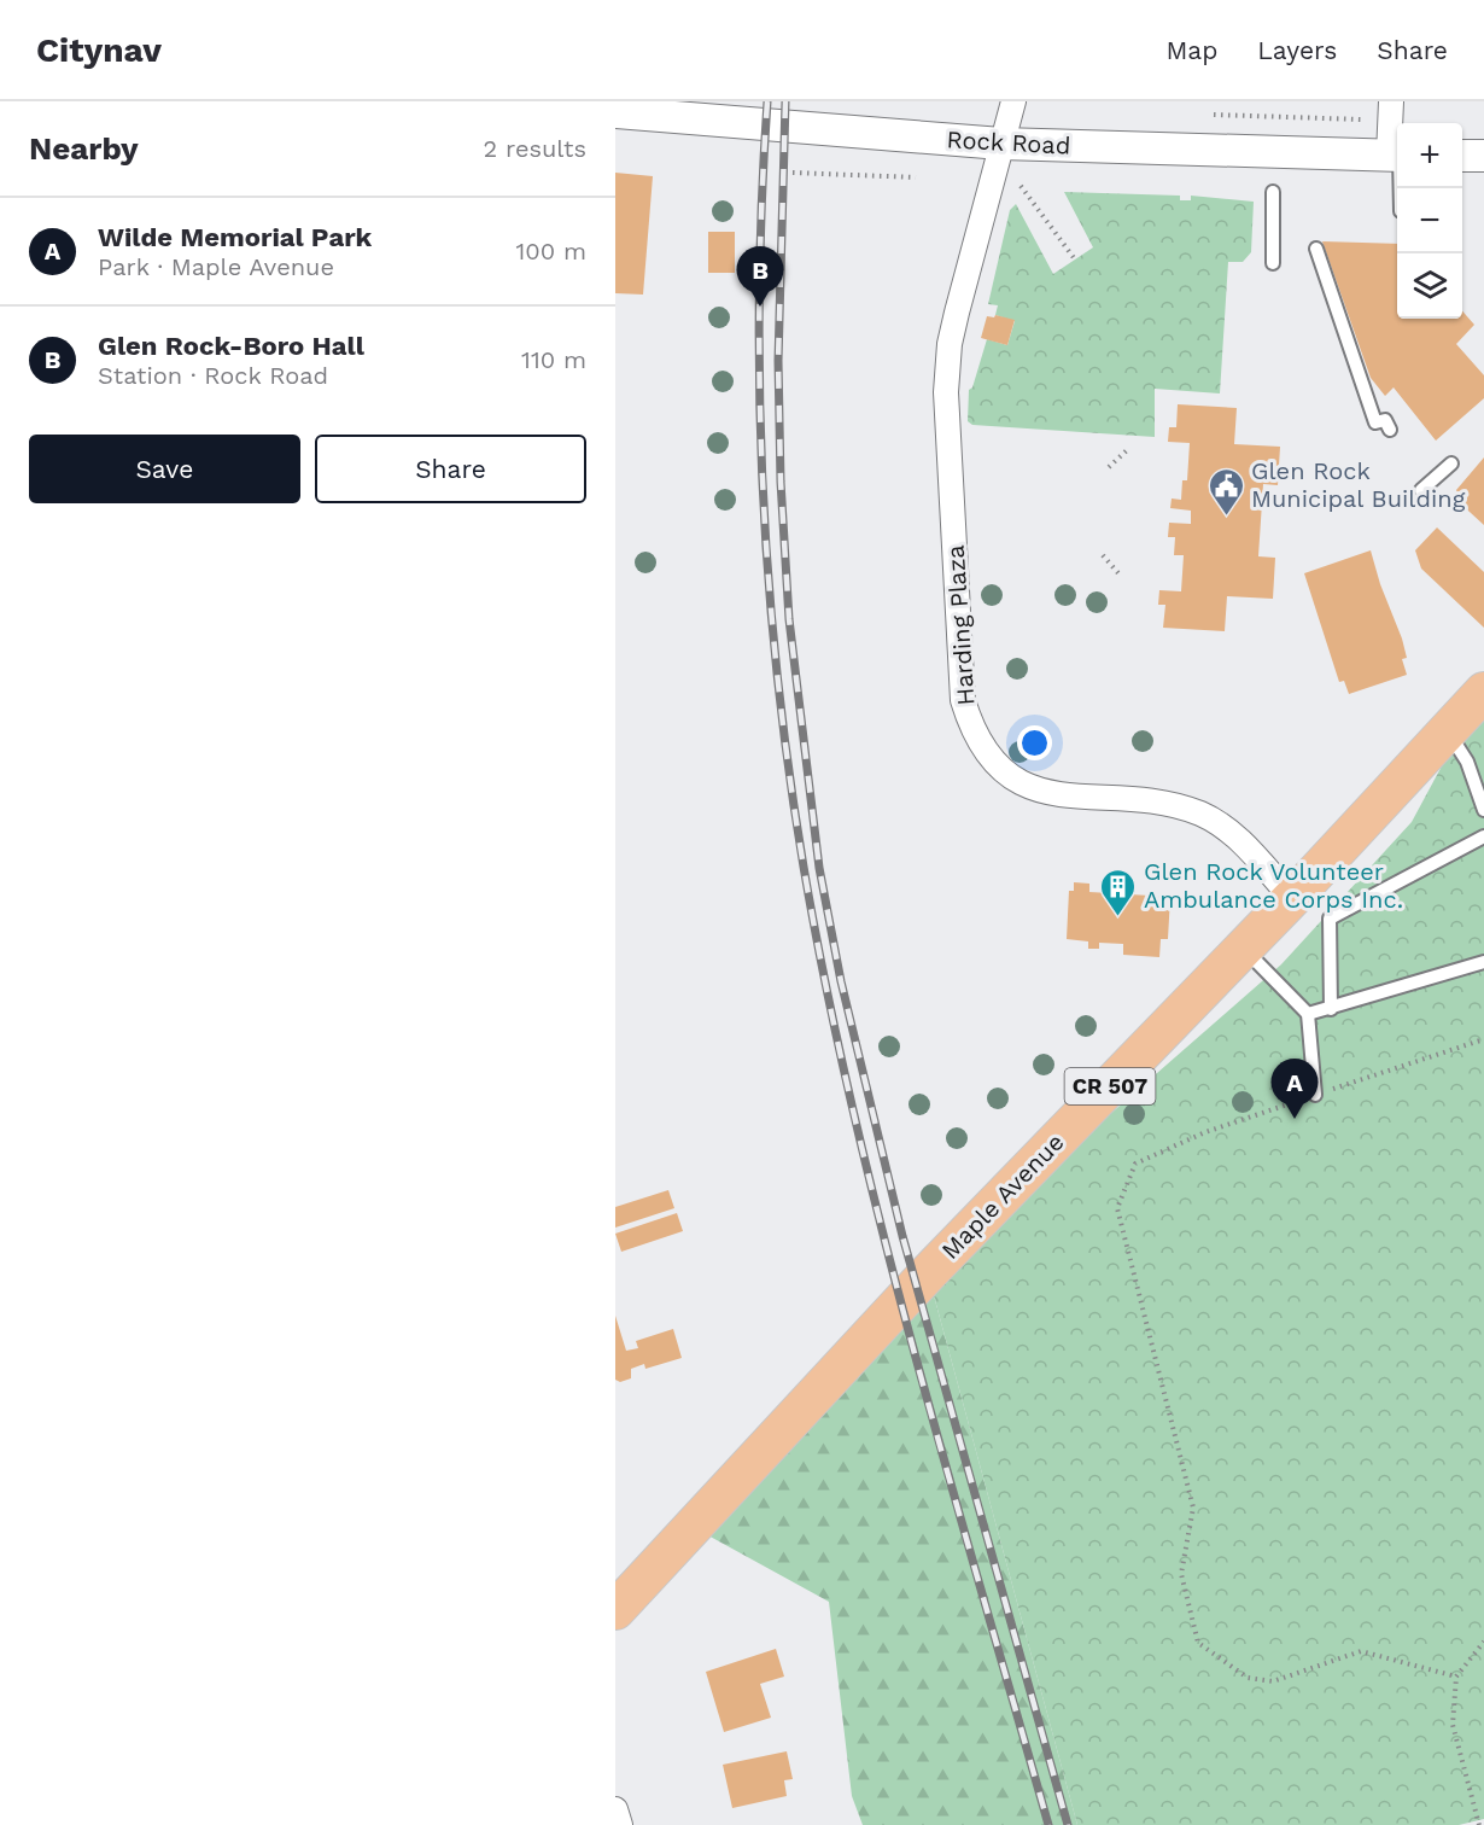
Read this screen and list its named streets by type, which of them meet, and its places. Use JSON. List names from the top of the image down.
{
  "streets": {
    "main road": ["CR 507", "Maple Avenue"],
    "street": ["Rock Road", "Harding Plaza"]
  },
  "crossings": [
    ["Rock Road", "Harding Plaza"],
    ["Harding Plaza", "Maple Avenue"]
  ],
  "places": {
    "public building": ["Glen Rock Municipal Building"],
    "building": ["Glen Rock Volunteer Ambulance Corps Inc."]
  },
  "page": {
    "header": "Citynav",
    "nav": ["Map", "Layers", "Share"],
    "heading": ["Nearby", "2 results"],
    "map_buttons": ["+", "−"],
    "list": [
      {
        "mark": "A",
        "name": "Wilde Memorial Park",
        "note": "Park · Maple Avenue",
        "value": "100 m"
      },
      {
        "mark": "B",
        "name": "Glen Rock-Boro Hall",
        "note": "Station · Rock Road",
        "value": "110 m"
      }
    ],
    "pins": ["B", "A"],
    "buttons": ["Save", "Share"]
  }
}
